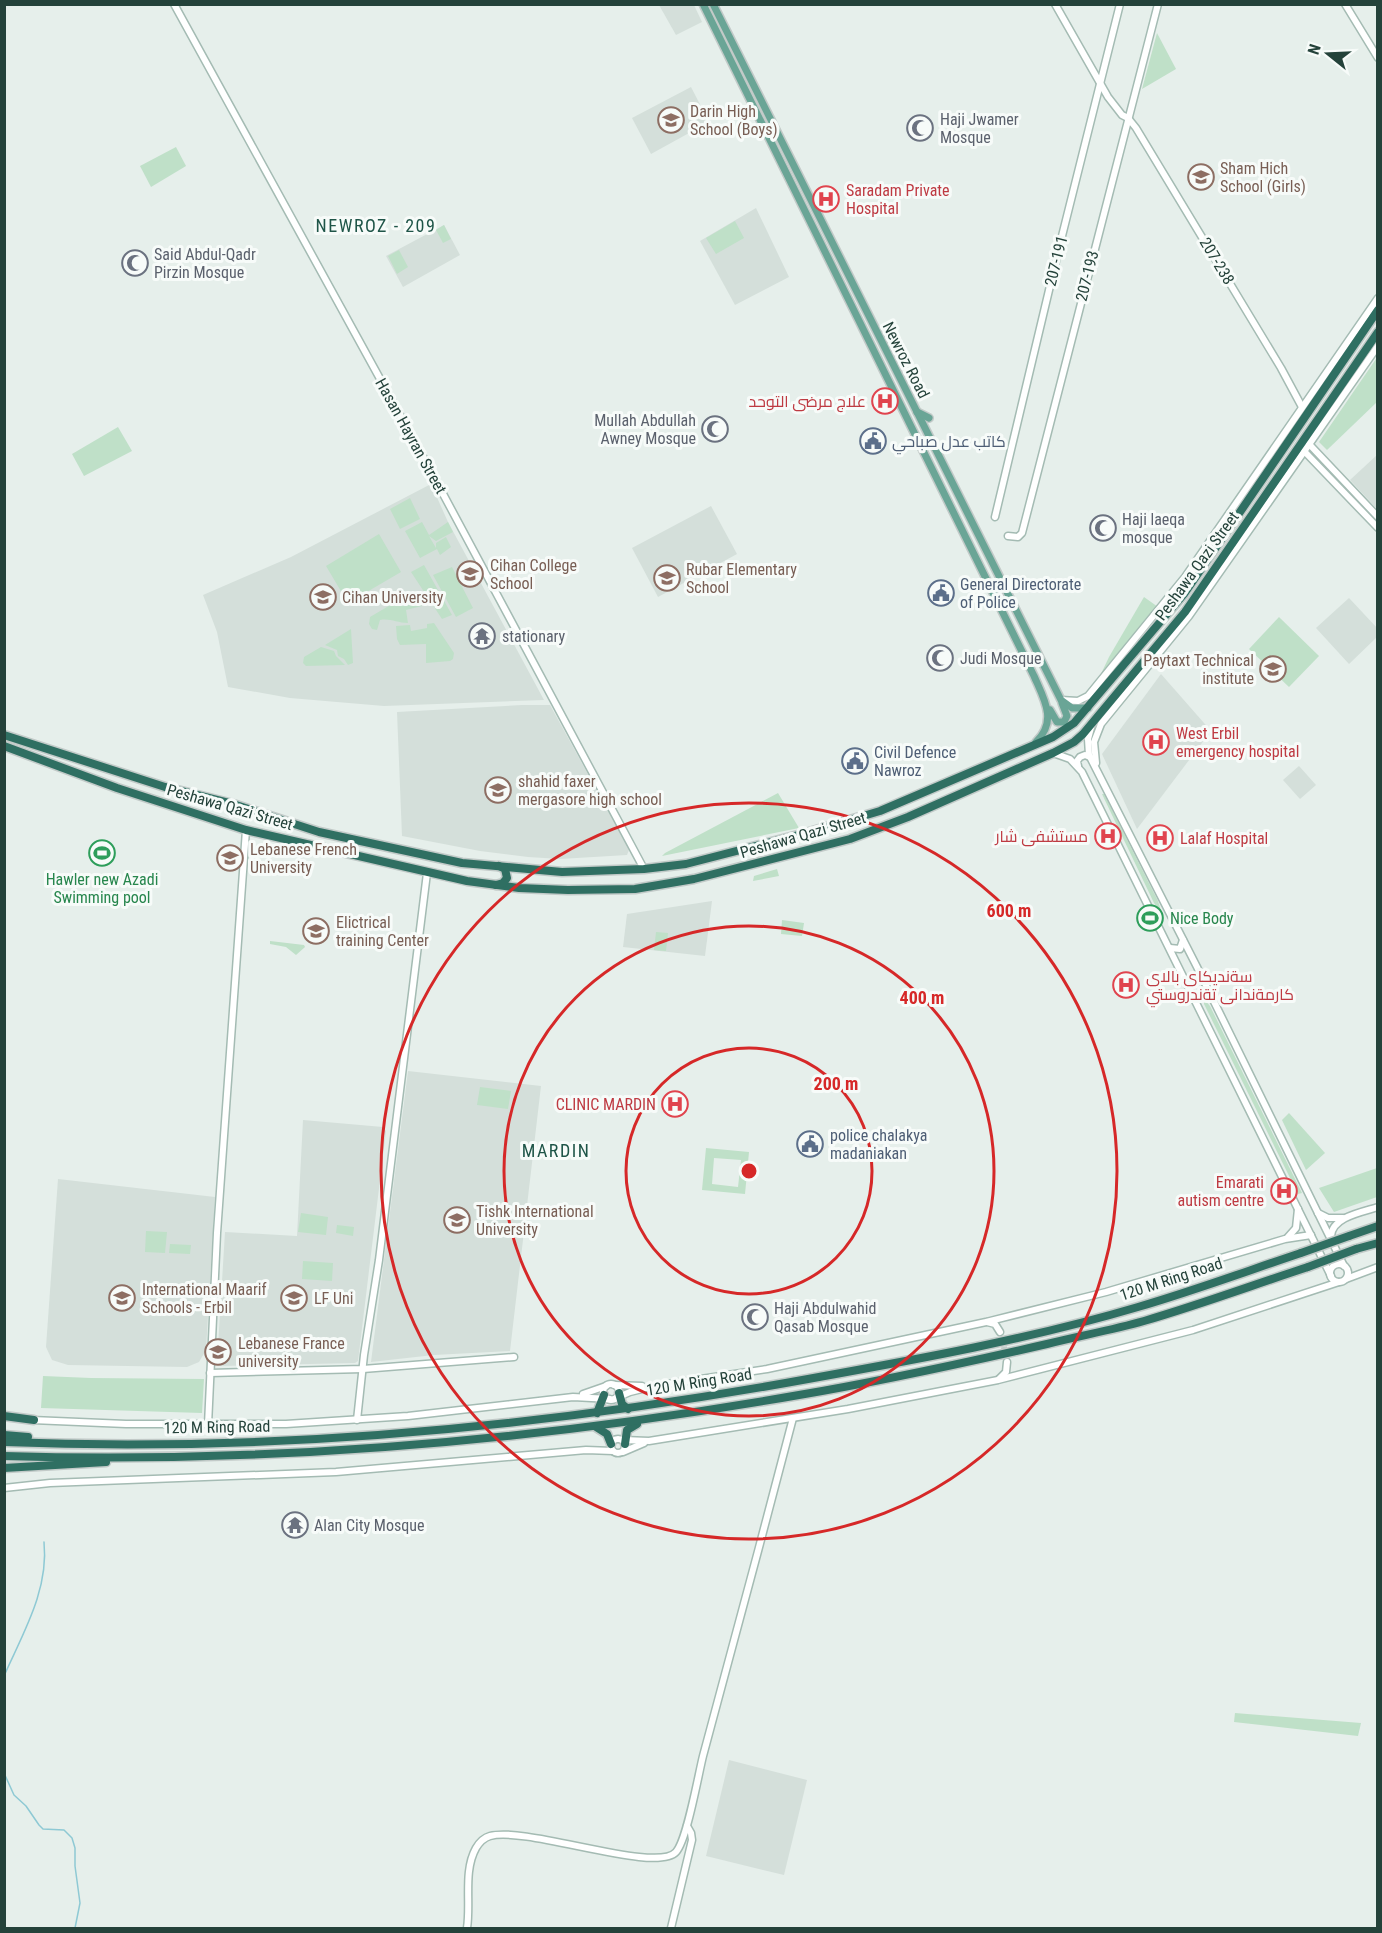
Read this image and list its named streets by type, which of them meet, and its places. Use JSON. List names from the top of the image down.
{
  "streets": {
    "highway": ["Peshawa Qazi Street", "120 M Ring Road"],
    "main road": ["Newroz Road"],
    "street": [
      "207-191",
      "207-238",
      "207-193",
      "Hasan Hayran Street"
    ]
  },
  "crossings": [
    ["207-191", "207-238"],
    ["207-238", "207-193"],
    ["Hasan Hayran Street", "Peshawa Qazi Street"]
  ],
  "districts": ["NEWROZ - 209", "MARDIN"],
  "places": {
    "school or university": [
      "Darin High School (Boys)",
      "Sham Hich School (Girls)",
      "Cihan College School",
      "Rubar Elementary School",
      "Cihan University",
      "Paytaxt Technical institute",
      "shahid faxer mergasore high school",
      "Lebanese French University",
      "Elictrical training Center",
      "Tishk International University",
      "International Maarif Schools - Erbil",
      "LF Uni",
      "Lebanese France university"
    ],
    "mosque": [
      "Haji Jwamer Mosque",
      "Said Abdul-Qadr Pirzin Mosque",
      "Mullah Abdullah Awney Mosque",
      "Haji laeqa mosque",
      "Judi Mosque",
      "Haji Abdulwahid Qasab Mosque"
    ],
    "hospital": [
      "Saradam Private Hospital",
      "علاج مرضى التوحد",
      "West Erbil emergency hospital",
      "مستشفى شار",
      "Lalaf Hospital",
      "سةنديكاى بالاى كارمةندانى تةندروستي",
      "CLINIC MARDIN",
      "Emarati autism centre"
    ],
    "public building": [
      "كاتب عدل صباحي",
      "General Directorate of Police",
      "Civil Defence Nawroz",
      "police chalakya madaniakan"
    ],
    "temple": ["stationary", "Alan City Mosque"],
    "sports": ["Hawler new Azadi Swimming pool", "Nice Body"]
  },
  "north": "left",
  "rings": ["600 m", "400 m", "200 m"]
}
